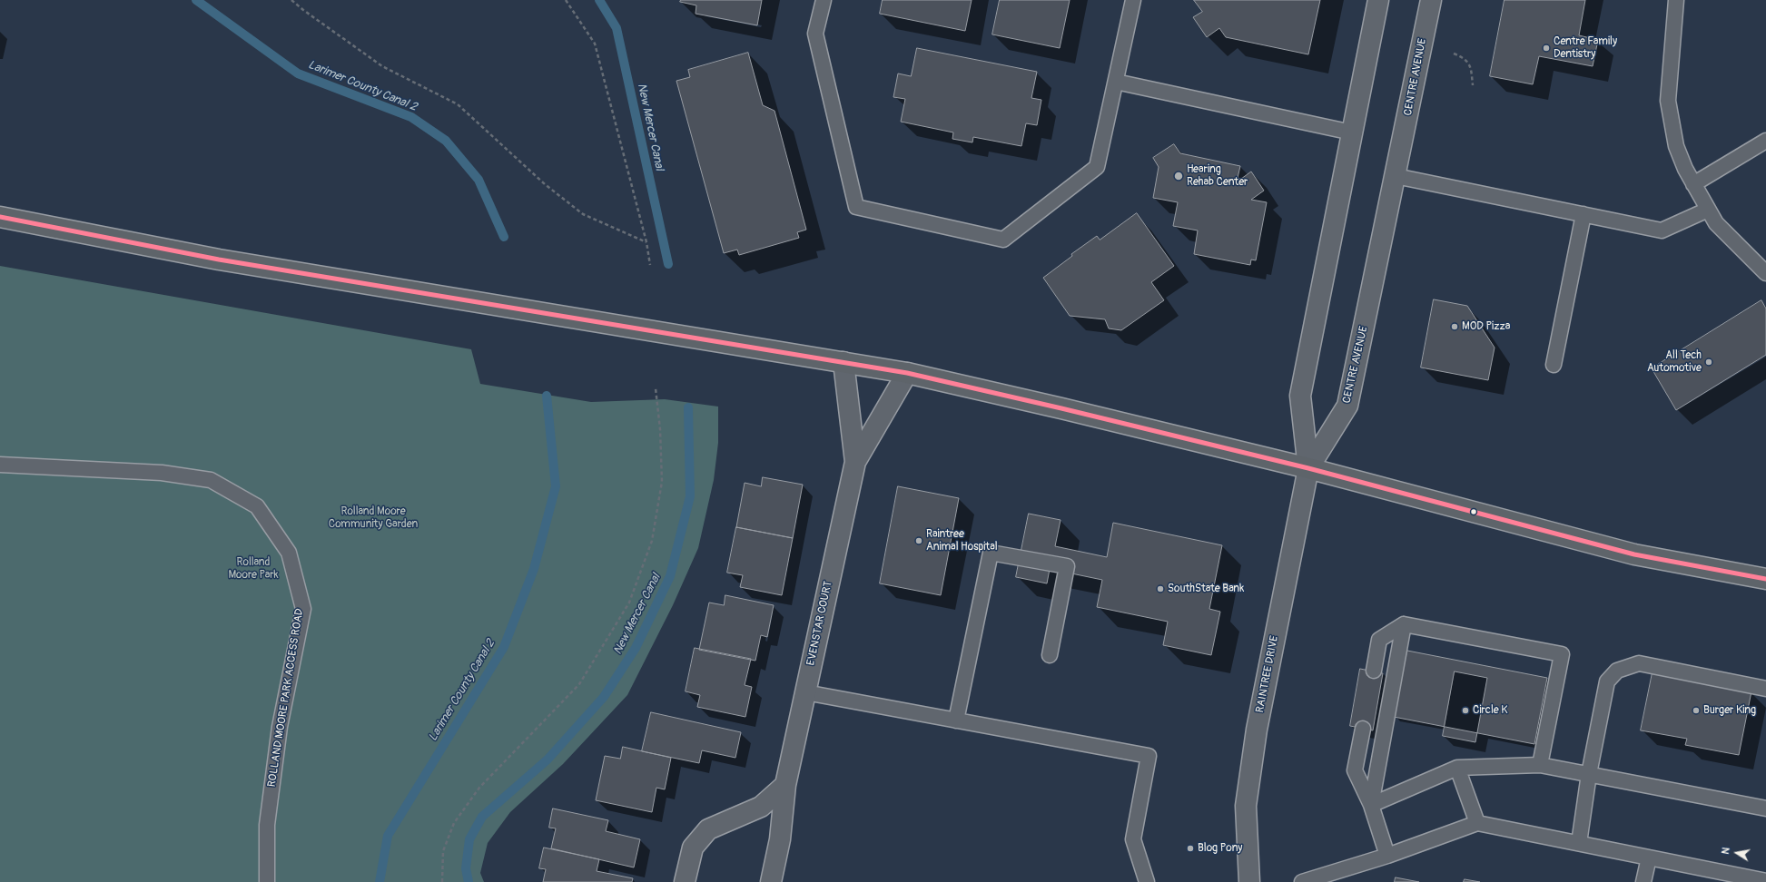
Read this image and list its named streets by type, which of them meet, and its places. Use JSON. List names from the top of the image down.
{
  "streets": {
    "street": ["CENTRE AVENUE", "EVENSTAR COURT", "RAINTREE DRIVE"],
    "lane": ["ROLLAND MOORE PARK ACCESS ROAD"]
  },
  "crossings": [
    ["CENTRE AVENUE", "RAINTREE DRIVE"]
  ],
  "water": ["Larimer County Canal 2", "New Mercer Canal"],
  "parks": ["Rolland Moore Community Garden", "Rolland Moore Park"],
  "places": [
    "Centre Family Dentistry",
    "Hearing Rehab Center",
    "MOD Pizza",
    "All Tech Automotive",
    "Raintree Animal Hospital",
    "SouthState Bank",
    "Circle K",
    "Burger King",
    "Blog Pony"
  ],
  "north": "left"
}
